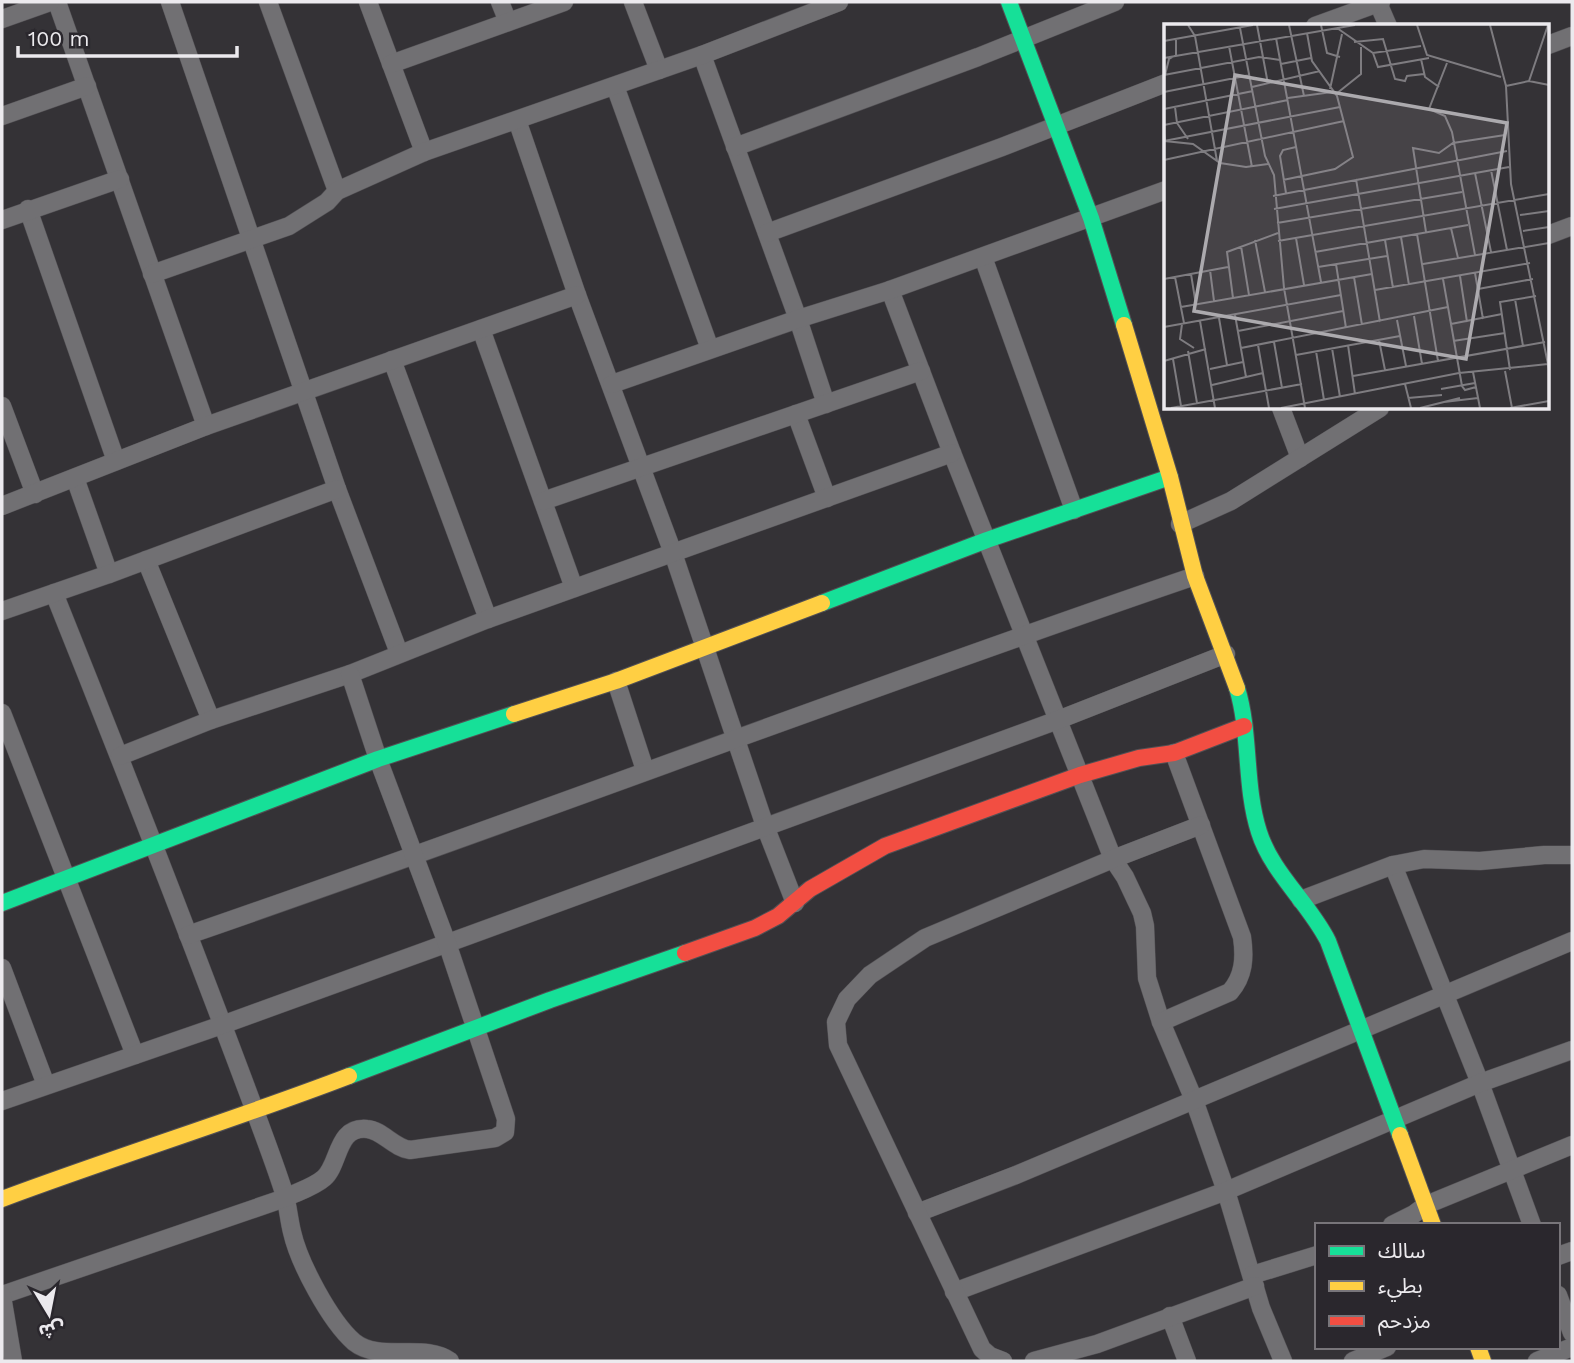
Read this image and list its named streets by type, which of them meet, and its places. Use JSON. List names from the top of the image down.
{
  "legend": ["سالك", "بطيء", "مزدحم"],
  "scale_bar": "100 m",
  "north": "bottom"
}
